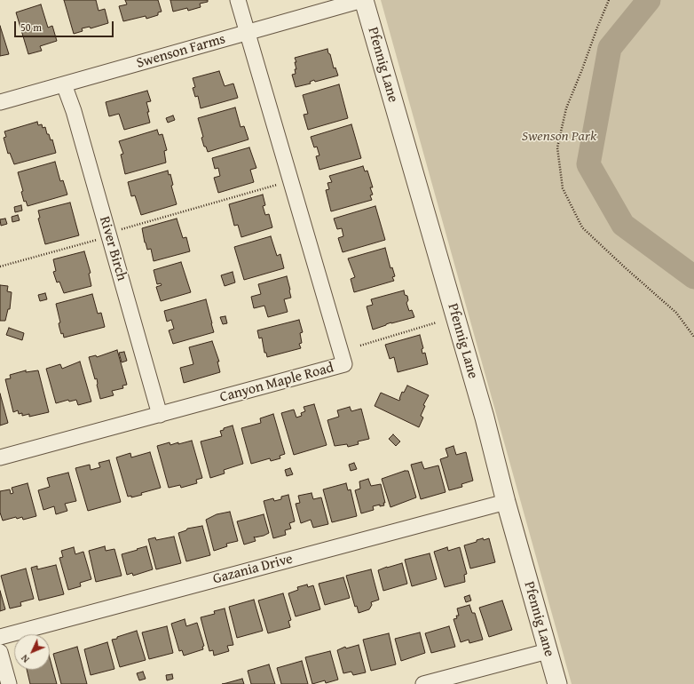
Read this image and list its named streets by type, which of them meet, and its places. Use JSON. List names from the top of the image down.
{
  "streets": {
    "street": [
      "Swenson Farms",
      "Pfennig Lane",
      "River Birch",
      "Canyon Maple Road",
      "Gazania Drive"
    ]
  },
  "crossings": [
    ["Swenson Farms", "Pfennig Lane"],
    ["Swenson Farms", "River Birch"],
    ["Swenson Farms", "Canyon Maple Road"],
    ["Pfennig Lane", "Gazania Drive"],
    ["River Birch", "Canyon Maple Road"]
  ],
  "parks": ["Swenson Park"],
  "scale_bar": "50 m",
  "north": "bottom left"
}
